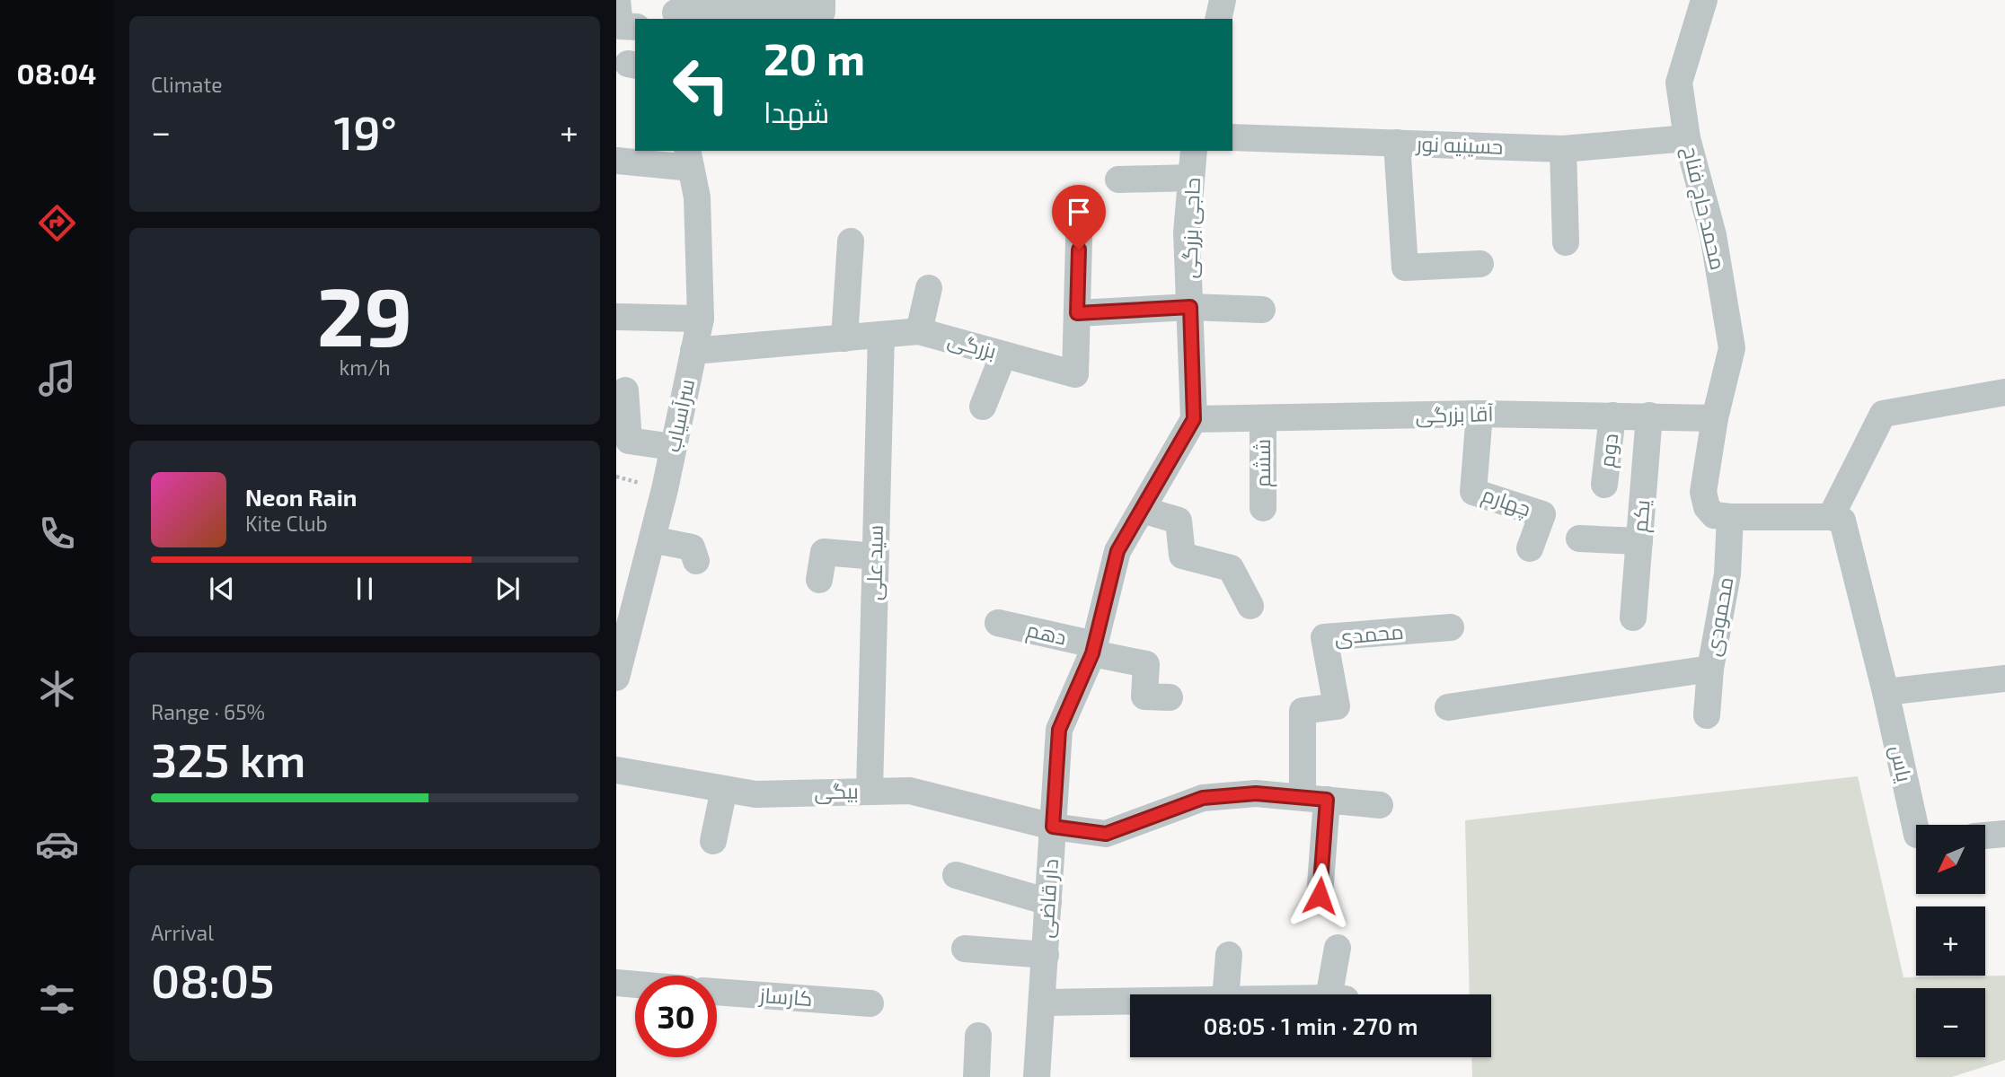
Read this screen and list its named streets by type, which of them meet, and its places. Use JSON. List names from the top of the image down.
{
  "streets": {
    "street": [
      "حسینیه نور",
      "محمد حاج فناح",
      "حاجی بزرگی",
      "بزرگی",
      "آقا بزرگی",
      "سرآسیاب",
      "دوم",
      "ششم",
      "چهارم",
      "یکم",
      "سید علی",
      "محمودی",
      "دهم",
      "محمدی",
      "یاس",
      "بیگی",
      "دار قاضی",
      "کارساز"
    ]
  },
  "crossings": [
    ["حسینیه نور", "محمد حاج فناح"],
    ["محمد حاج فناح", "آقا بزرگی"],
    ["محمد حاج فناح", "محمودی"],
    ["حاجی بزرگی", "آقا بزرگی"],
    ["حاجی بزرگی", "دار قاضی"],
    ["بزرگی", "سرآسیاب"],
    ["بزرگی", "سید علی"],
    ["آقا بزرگی", "دوم"],
    ["آقا بزرگی", "ششم"],
    ["آقا بزرگی", "چهارم"],
    ["آقا بزرگی", "یکم"],
    ["آقا بزرگی", "دار قاضی"],
    ["سید علی", "بیگی"],
    ["دهم", "دار قاضی"],
    ["محمدی", "بیگی"],
    ["بیگی", "دار قاضی"]
  ],
  "north": "bottom left",
  "page": {
    "tabs": "08:04",
    "tile": [
      "Climate",
      ["29", "km/h"],
      ["Range · 65%", "325 km"],
      ["Arrival", "08:05"]
    ],
    "turn": ["20 m", "شهدا"],
    "heat": ["−", "19°", "+"],
    "song": ["Neon Rain", "Kite Club"],
    "map_buttons": ["+", "−"],
    "limit": "30",
    "trip": "08:05 · 1 min · 270 m"
  }
}
